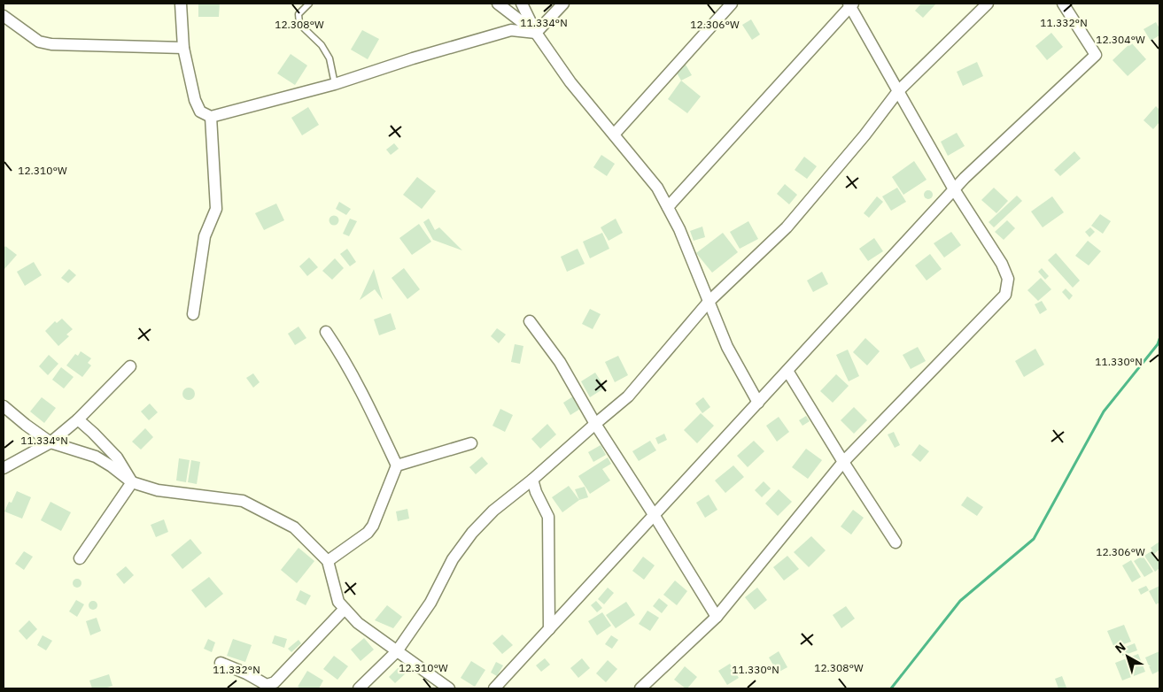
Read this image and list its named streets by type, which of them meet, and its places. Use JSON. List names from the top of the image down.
{
  "north": "top left",
  "coordinates": [
    "11.334°N",
    "11.332°N",
    "12.308°W",
    "12.306°W",
    "12.304°W",
    "12.310°W",
    "11.330°N"
  ]
}
